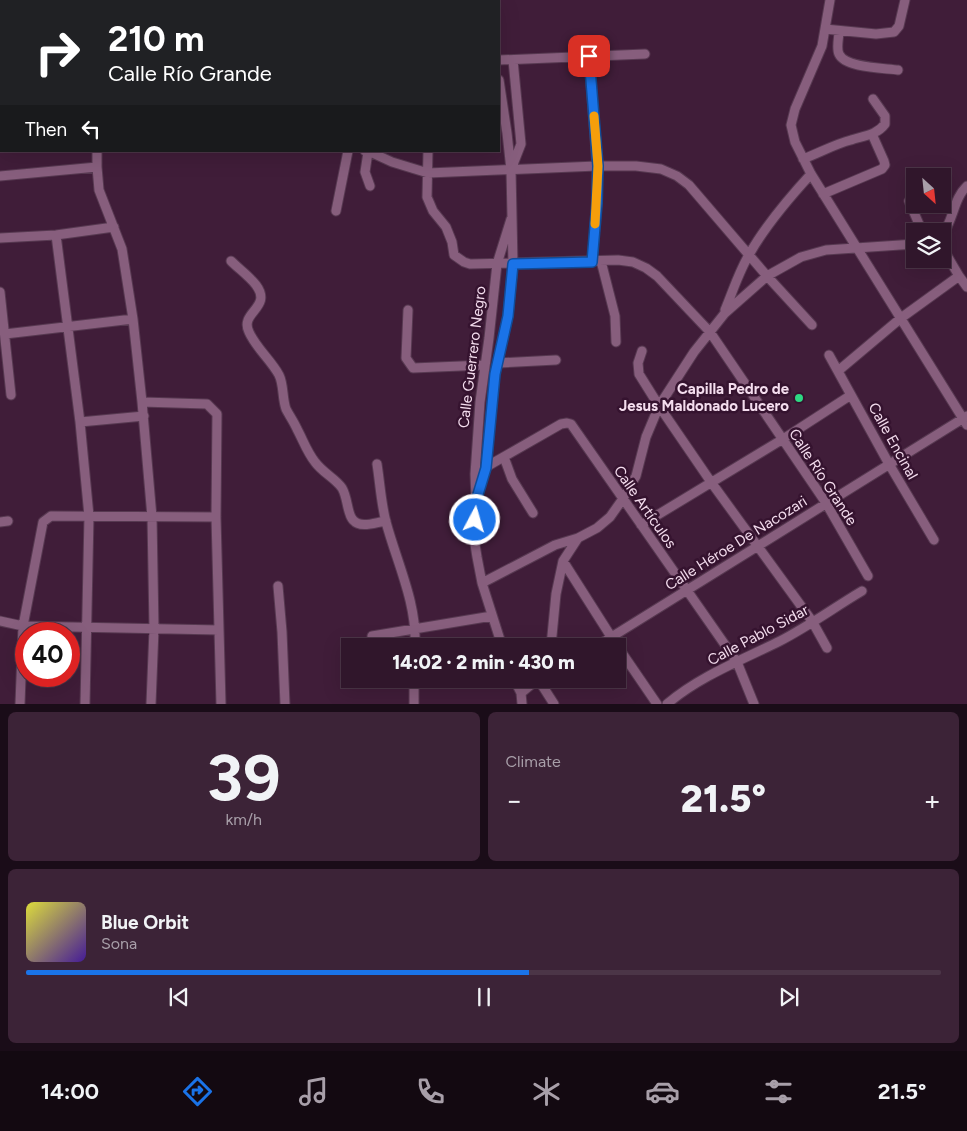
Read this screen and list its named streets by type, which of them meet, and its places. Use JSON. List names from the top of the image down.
{
  "streets": {
    "street": [
      "Calle Guerrero Negro",
      "Calle Encinal",
      "Calle Río Grande",
      "Calle Artículos",
      "Calle Héroe De Nacozari",
      "Calle Pablo Sidar"
    ]
  },
  "crossings": [
    ["Calle Guerrero Negro", "Calle Río Grande"],
    ["Calle Encinal", "Calle Héroe De Nacozari"],
    ["Calle Río Grande", "Calle Héroe De Nacozari"],
    ["Calle Artículos", "Calle Héroe De Nacozari"],
    ["Calle Artículos", "Calle Pablo Sidar"]
  ],
  "places": ["Capilla Pedro de Jesus Maldonado Lucero"],
  "north": "bottom right",
  "page": {
    "turn": ["210 m", "Calle Río Grande"],
    "then": "Then",
    "limit": "40",
    "trip": "14:02 · 2 min · 430 m",
    "tile": [
      ["39", "km/h"],
      "Climate"
    ],
    "heat": ["−", "21.5°", "+"],
    "song": ["Blue Orbit", "Sona"],
    "tabs": ["14:00", "21.5°"]
  }
}
